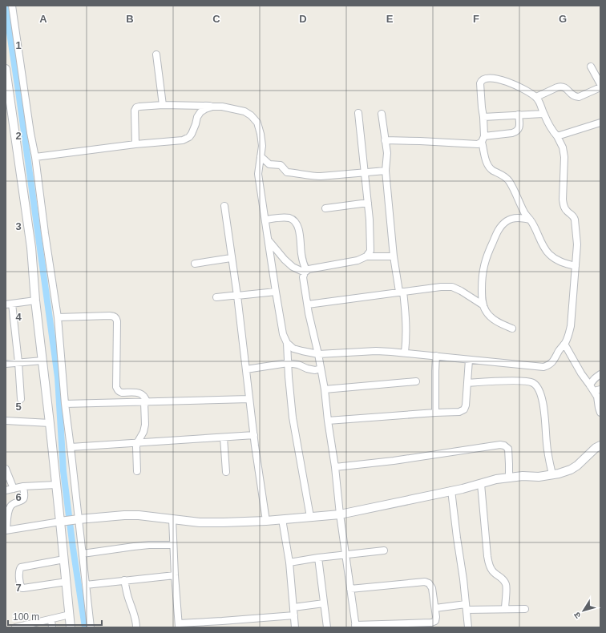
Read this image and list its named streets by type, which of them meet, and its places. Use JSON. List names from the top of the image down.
{
  "scale_bar": "100 m",
  "north": "bottom left",
  "grid": {
    "columns": [
      "A",
      "B",
      "C",
      "D",
      "E",
      "F",
      "G"
    ],
    "rows": [
      "1",
      "2",
      "3",
      "4",
      "5",
      "6",
      "7"
    ]
  }
}
